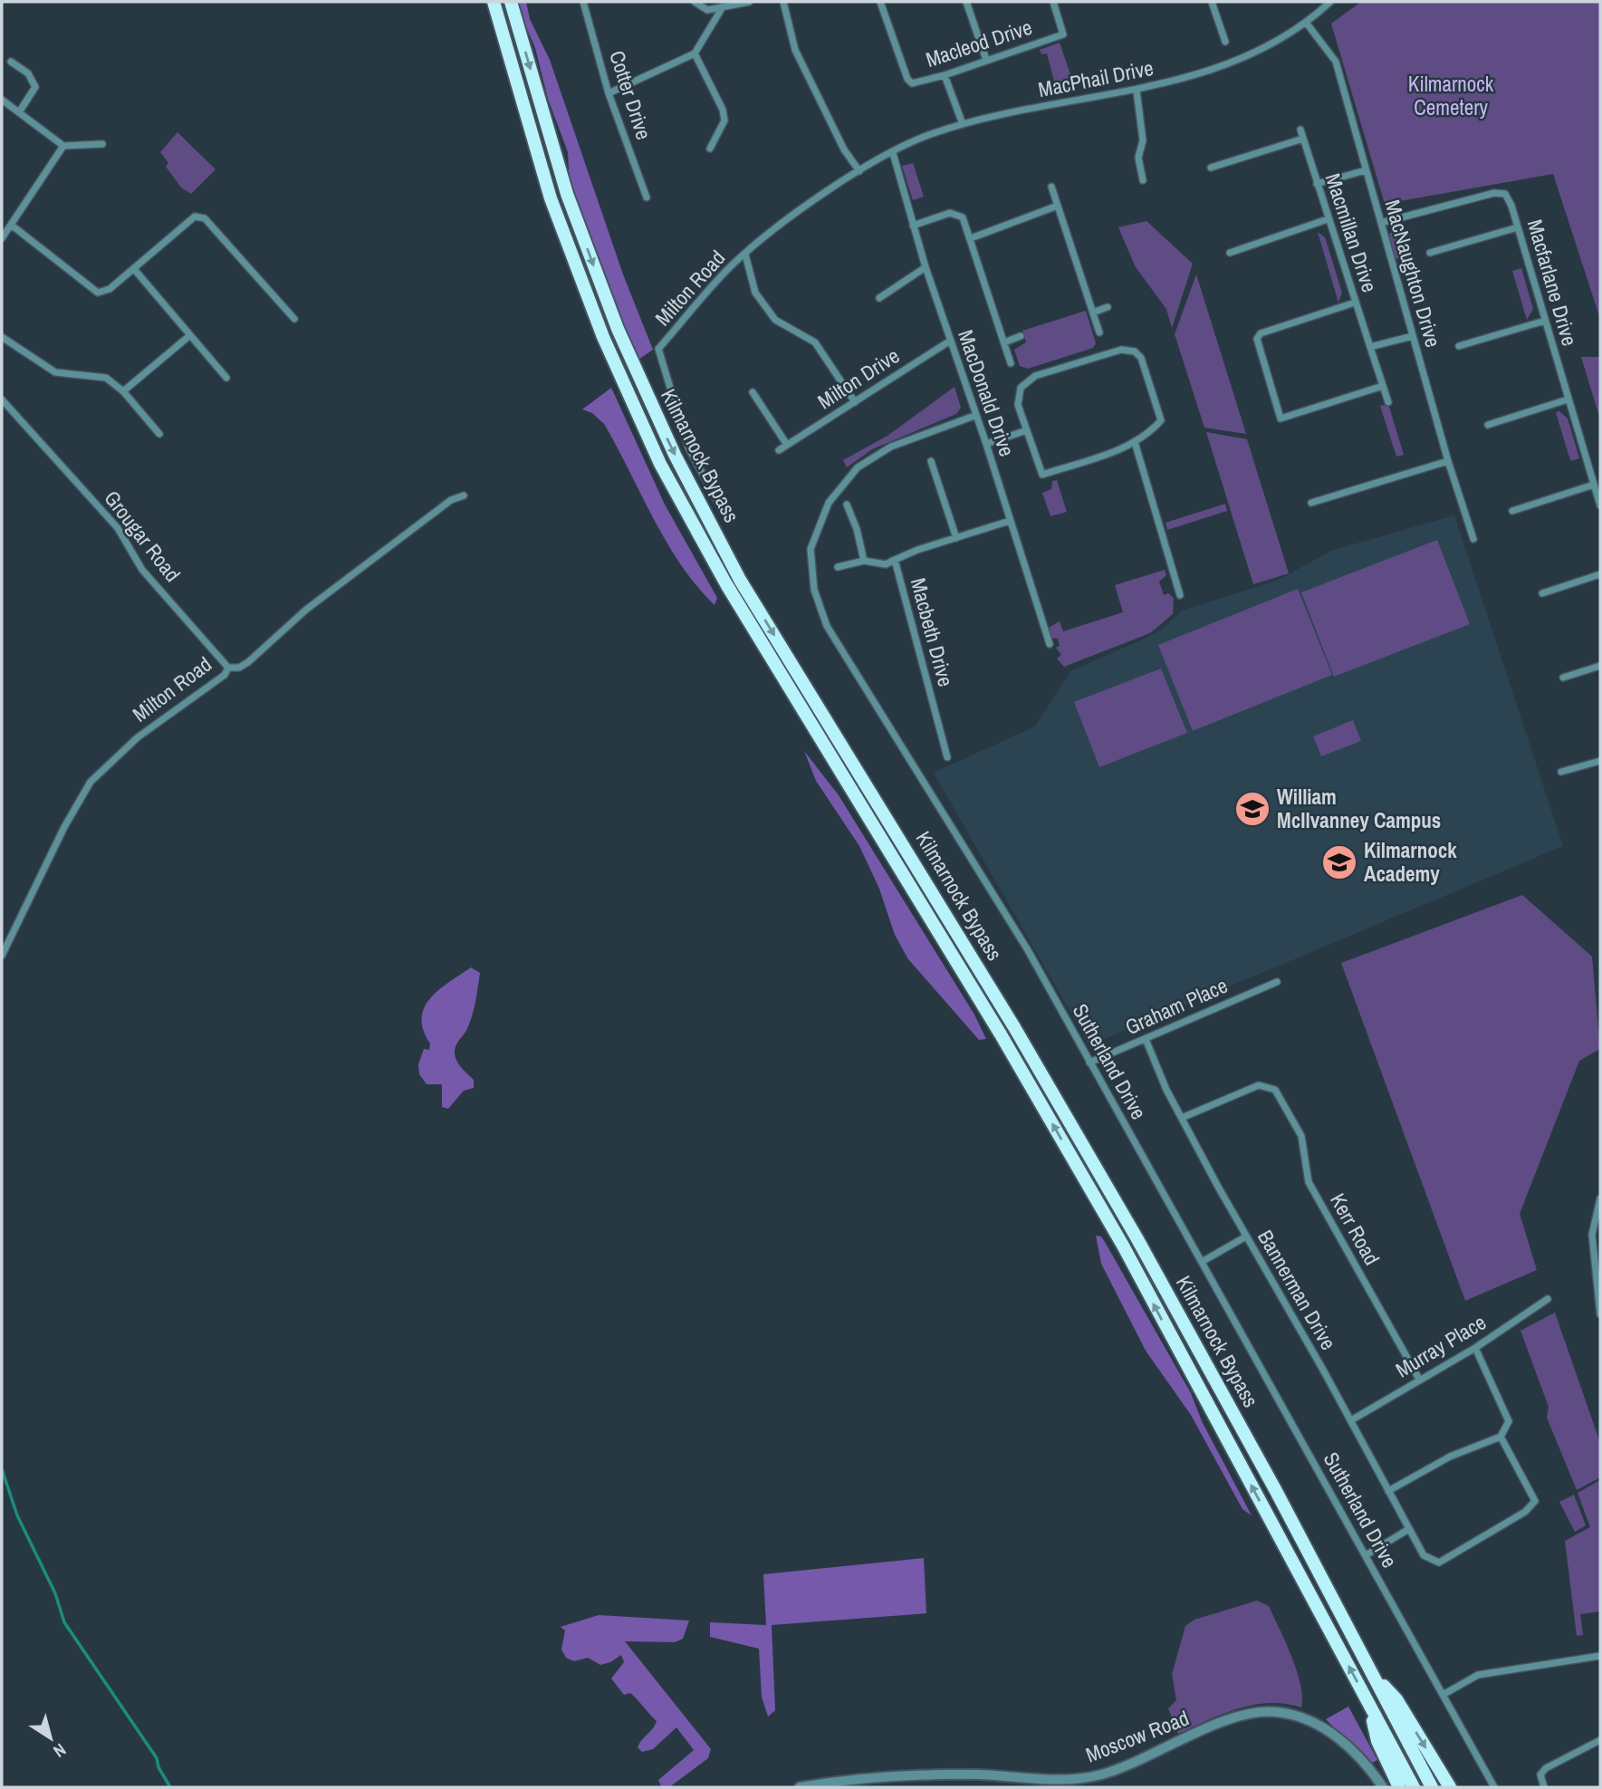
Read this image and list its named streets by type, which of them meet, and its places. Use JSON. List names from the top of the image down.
{
  "streets": {
    "highway": ["Kilmarnock Bypass"],
    "street": [
      "Macleod Drive",
      "MacPhail Drive",
      "Cotter Drive",
      "Macmillan Drive",
      "MacNaughton Drive",
      "Macfarlane Drive",
      "Milton Road",
      "Milton Drive",
      "MacDonald Drive",
      "Grougar Road",
      "Macbeth Drive",
      "Graham Place",
      "Sutherland Drive",
      "Kerr Road",
      "Bannerman Drive",
      "Murray Place",
      "Moscow Road"
    ]
  },
  "crossings": [
    ["MacPhail Drive", "MacNaughton Drive"],
    ["MacPhail Drive", "Milton Road"],
    ["MacPhail Drive", "MacDonald Drive"],
    ["MacNaughton Drive", "Macfarlane Drive"],
    ["Milton Road", "Grougar Road"],
    ["Milton Drive", "MacDonald Drive"],
    ["MacDonald Drive", "Macbeth Drive"],
    ["MacDonald Drive", "Sutherland Drive"],
    ["Graham Place", "Sutherland Drive"],
    ["Graham Place", "Bannerman Drive"],
    ["Kerr Road", "Bannerman Drive"],
    ["Kerr Road", "Murray Place"],
    ["Bannerman Drive", "Murray Place"]
  ],
  "parks": ["Kilmarnock Cemetery"],
  "places": {
    "school or university": ["William McIlvanney Campus", "Kilmarnock Academy"]
  },
  "north": "bottom right"
}
